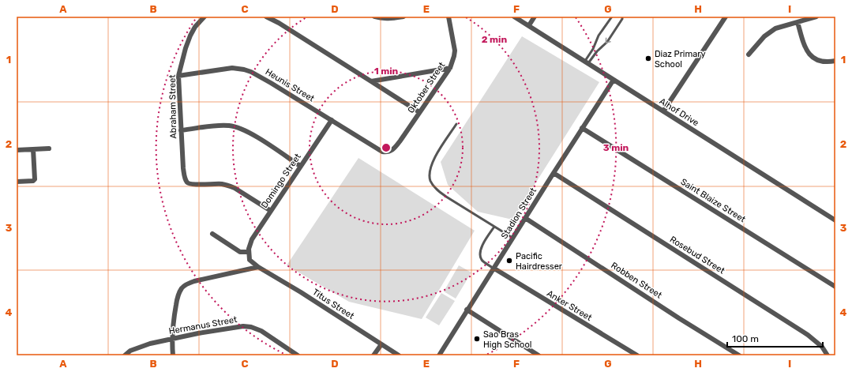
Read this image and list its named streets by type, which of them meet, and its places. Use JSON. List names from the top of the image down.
{
  "streets": {
    "street": [
      "Heunis Street",
      "Oktober Street",
      "Abraham Street",
      "Alhof Drive",
      "Domingo Street",
      "Saint Blaize Street",
      "Stadion Street",
      "Rosebud Street",
      "Robben Street",
      "Titus Street",
      "Anker Street",
      "Hermanus Street"
    ]
  },
  "crossings": [
    ["Heunis Street", "Oktober Street"],
    ["Heunis Street", "Abraham Street"],
    ["Heunis Street", "Domingo Street"],
    ["Abraham Street", "Domingo Street"],
    ["Alhof Drive", "Stadion Street"],
    ["Domingo Street", "Titus Street"],
    ["Saint Blaize Street", "Stadion Street"],
    ["Stadion Street", "Rosebud Street"],
    ["Stadion Street", "Robben Street"],
    ["Stadion Street", "Anker Street"]
  ],
  "places": ["Diaz Primary School", "Pacific Hairdresser", "Sao Bras High School"],
  "scale_bar": "100 m",
  "grid": {
    "columns": [
      "A",
      "B",
      "C",
      "D",
      "E",
      "F",
      "G",
      "H",
      "I"
    ],
    "rows": [
      "1",
      "2",
      "3",
      "4"
    ]
  },
  "rings": ["2 min", "1 min", "3 min"]
}
